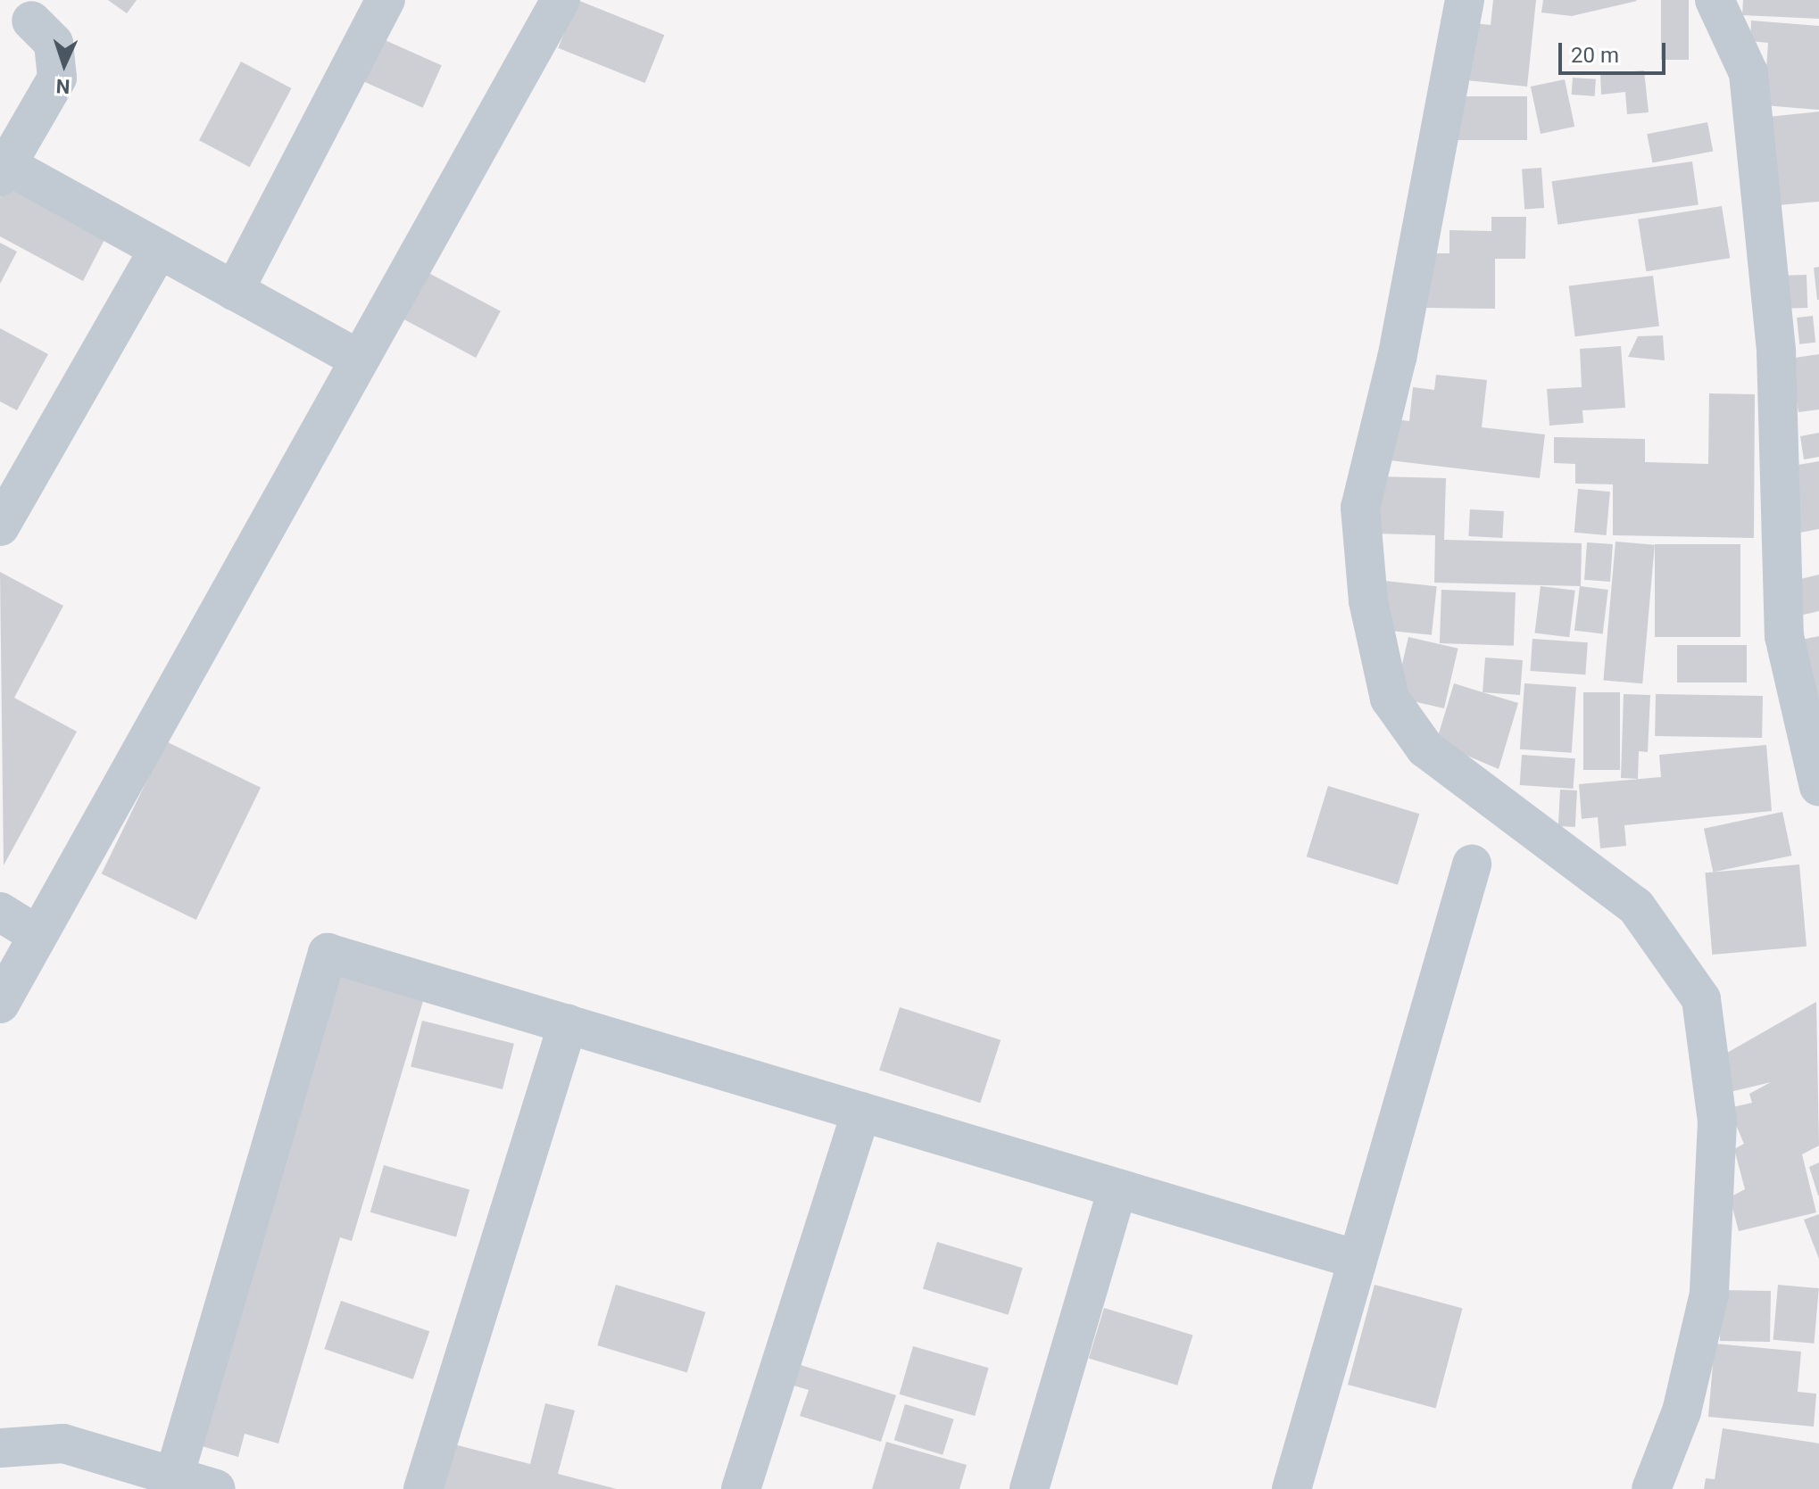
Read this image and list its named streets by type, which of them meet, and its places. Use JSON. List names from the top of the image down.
{
  "scale_bar": "20 m",
  "north": "bottom"
}
